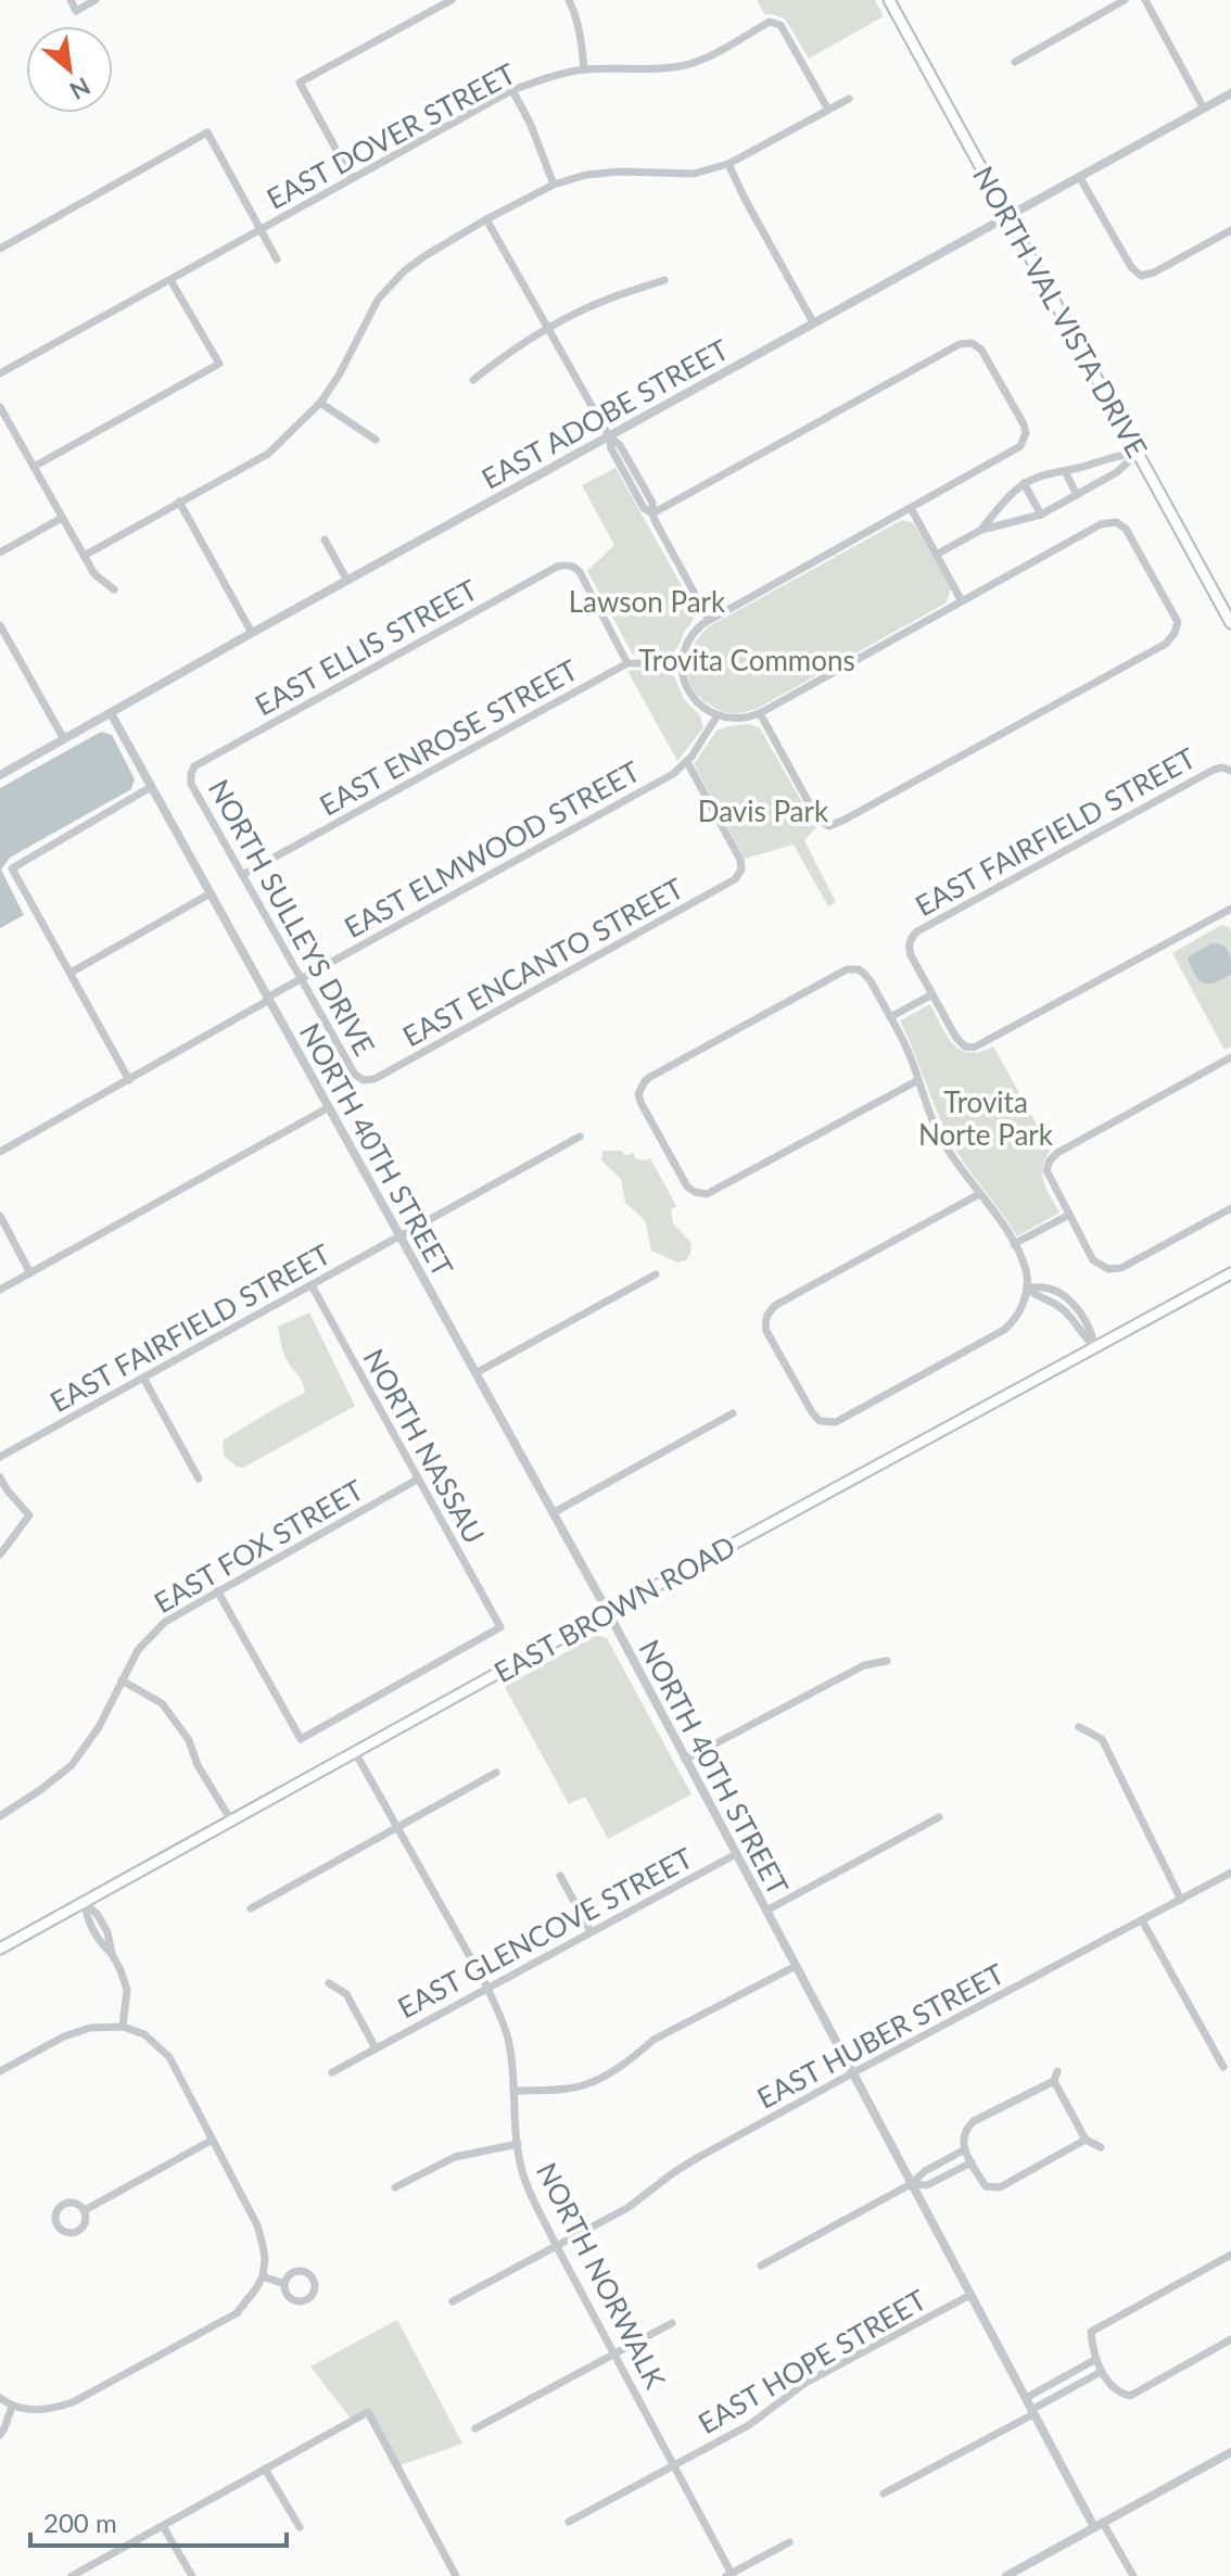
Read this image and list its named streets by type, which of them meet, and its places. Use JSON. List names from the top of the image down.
{
  "streets": {
    "main road": ["NORTH VAL VISTA DRIVE", "EAST BROWN ROAD"],
    "street": [
      "EAST DOVER STREET",
      "EAST ADOBE STREET",
      "EAST ELLIS STREET",
      "EAST ENROSE STREET",
      "EAST FAIRFIELD STREET",
      "EAST ELMWOOD STREET",
      "NORTH SULLEYS DRIVE",
      "EAST ENCANTO STREET",
      "NORTH 40TH STREET",
      "NORTH NASSAU",
      "EAST FOX STREET",
      "EAST GLENCOVE STREET",
      "EAST HUBER STREET",
      "NORTH NORWALK",
      "EAST HOPE STREET"
    ]
  },
  "crossings": [
    ["NORTH VAL VISTA DRIVE", "EAST ADOBE STREET"],
    ["EAST ADOBE STREET", "NORTH 40TH STREET"],
    ["EAST ELLIS STREET", "EAST ENROSE STREET"],
    ["EAST ELLIS STREET", "NORTH SULLEYS DRIVE"],
    ["EAST ENROSE STREET", "NORTH SULLEYS DRIVE"],
    ["EAST FAIRFIELD STREET", "NORTH 40TH STREET"],
    ["EAST FAIRFIELD STREET", "NORTH NASSAU"],
    ["EAST ELMWOOD STREET", "NORTH SULLEYS DRIVE"],
    ["EAST ELMWOOD STREET", "EAST ENCANTO STREET"],
    ["EAST ELMWOOD STREET", "NORTH 40TH STREET"],
    ["NORTH SULLEYS DRIVE", "EAST ENCANTO STREET"],
    ["NORTH 40TH STREET", "EAST BROWN ROAD"],
    ["NORTH 40TH STREET", "EAST GLENCOVE STREET"],
    ["NORTH 40TH STREET", "EAST HUBER STREET"],
    ["NORTH 40TH STREET", "EAST HOPE STREET"],
    ["NORTH NASSAU", "EAST FOX STREET"],
    ["EAST BROWN ROAD", "NORTH NORWALK"],
    ["EAST GLENCOVE STREET", "NORTH NORWALK"],
    ["EAST HUBER STREET", "NORTH NORWALK"],
    ["NORTH NORWALK", "EAST HOPE STREET"]
  ],
  "parks": [
    "Lawson Park",
    "Trovita Commons",
    "Davis Park",
    "Trovita Norte Park"
  ],
  "scale_bar": "200 m",
  "north": "bottom right"
}
